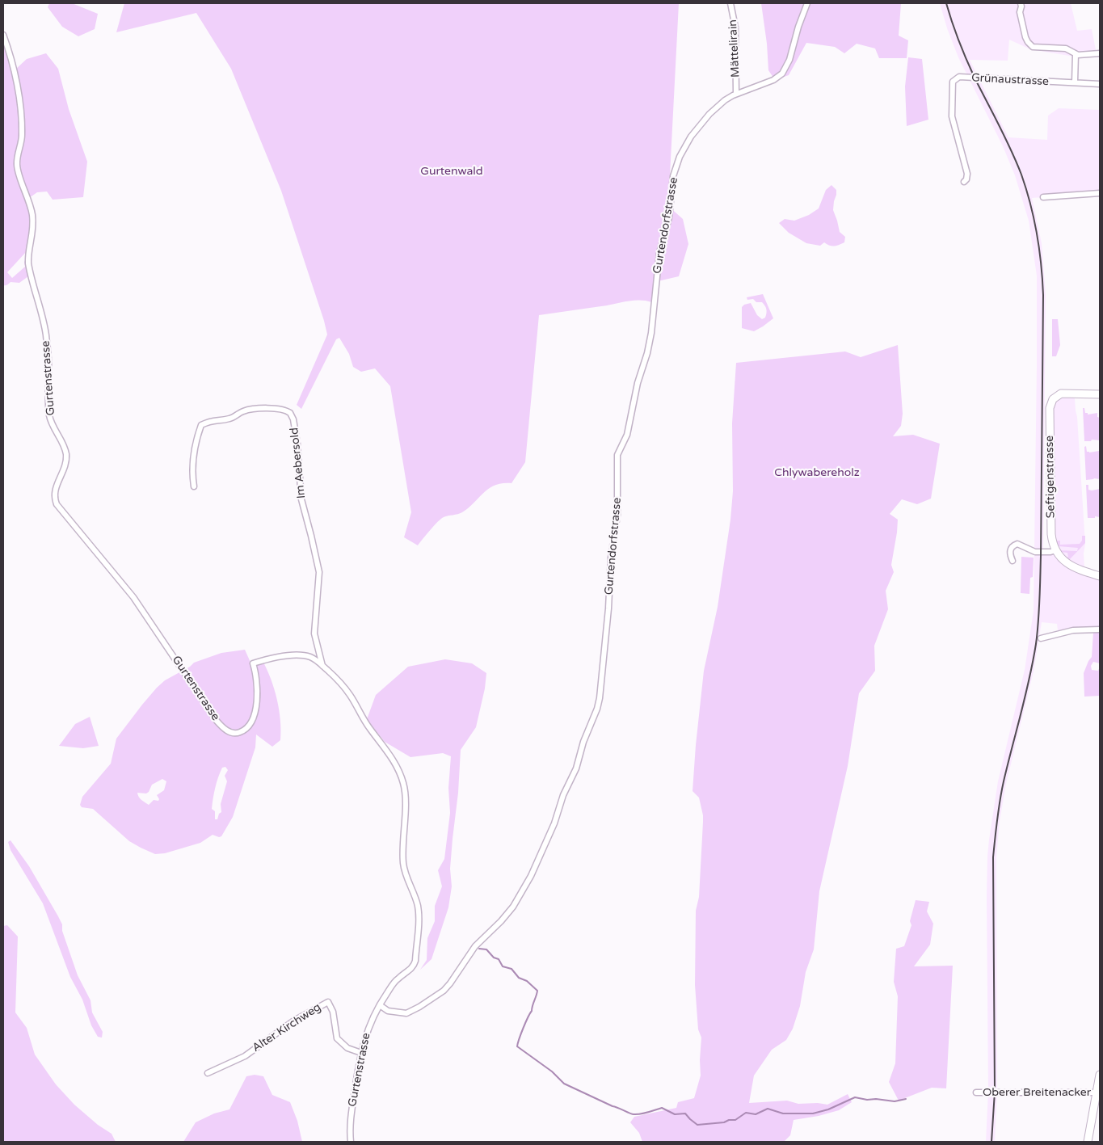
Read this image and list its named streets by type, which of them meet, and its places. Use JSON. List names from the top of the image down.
{
  "streets": {
    "street": [
      "Mättelirain",
      "Grünaustrasse",
      "Gurtendorfstrasse",
      "Gurtenstrasse",
      "Im Aebersold",
      "Seftigenstrasse",
      "Alter Kirchweg",
      "Oberer Breitenacker"
    ]
  },
  "crossings": [
    ["Mättelirain", "Gurtendorfstrasse"],
    ["Gurtendorfstrasse", "Gurtenstrasse"],
    ["Gurtenstrasse", "Im Aebersold"],
    ["Gurtenstrasse", "Alter Kirchweg"]
  ],
  "parks": ["Gurtenwald", "Chlywabereholz"]
}
